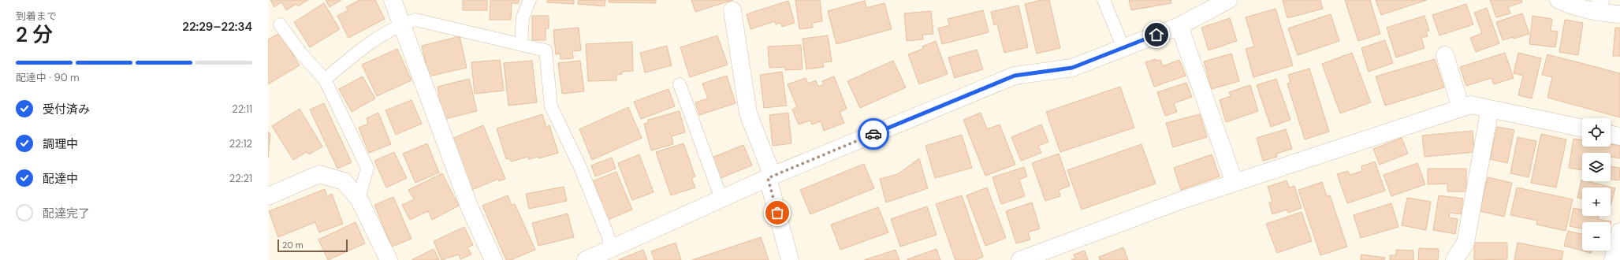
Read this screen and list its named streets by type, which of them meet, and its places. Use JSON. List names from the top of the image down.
{
  "scale_bar": "20 m",
  "page": {
    "heading": ["2 分", "到着まで", "22:29–22:34"],
    "bar": "配達中 · 90 m",
    "list": [
      ["受付済み", "22:11"],
      ["調理中", "22:12"],
      ["配達中", "22:21"],
      "配達完了"
    ],
    "map_buttons": ["+", "−"],
    "scale": "20 m"
  }
}
